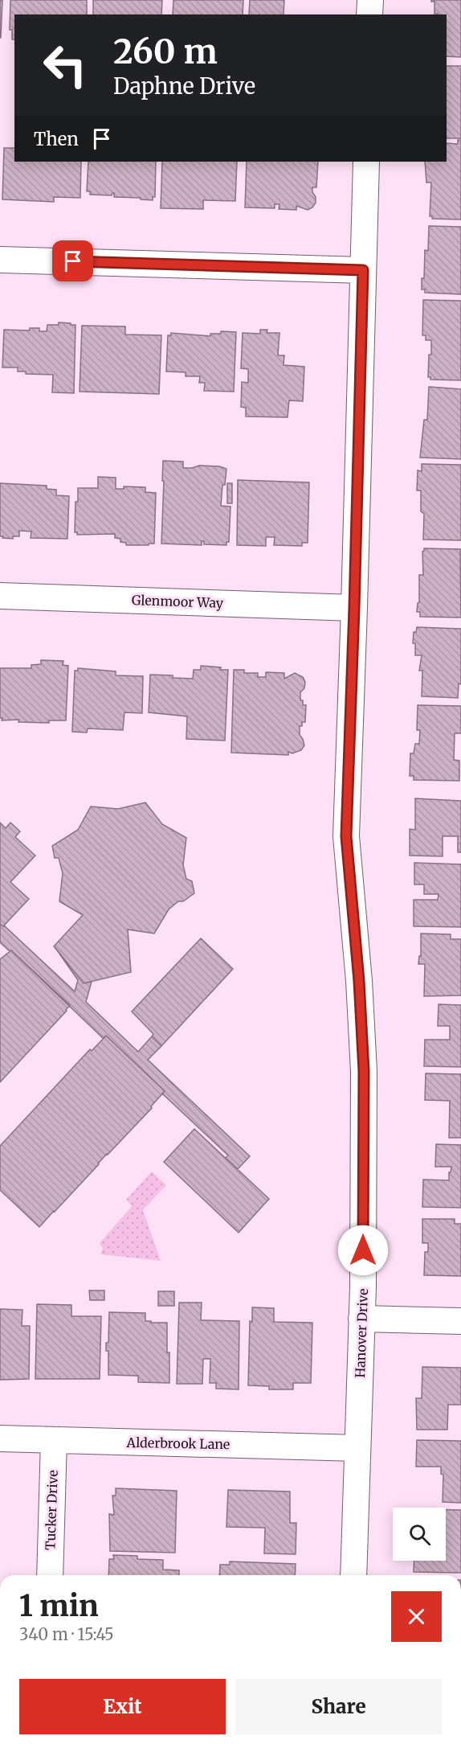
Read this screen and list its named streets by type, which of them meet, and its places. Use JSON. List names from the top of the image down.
{
  "streets": {
    "street": [
      "Glenmoor Way",
      "Hanover Drive",
      "Alderbrook Lane",
      "Tucker Drive"
    ]
  },
  "crossings": [
    ["Glenmoor Way", "Hanover Drive"],
    ["Hanover Drive", "Alderbrook Lane"],
    ["Alderbrook Lane", "Tucker Drive"]
  ],
  "page": {
    "turn": ["260 m", "Daphne Drive"],
    "then": "Then",
    "heading": ["1 min", "340 m · 15:45"],
    "buttons": ["Exit", "Share"]
  }
}
